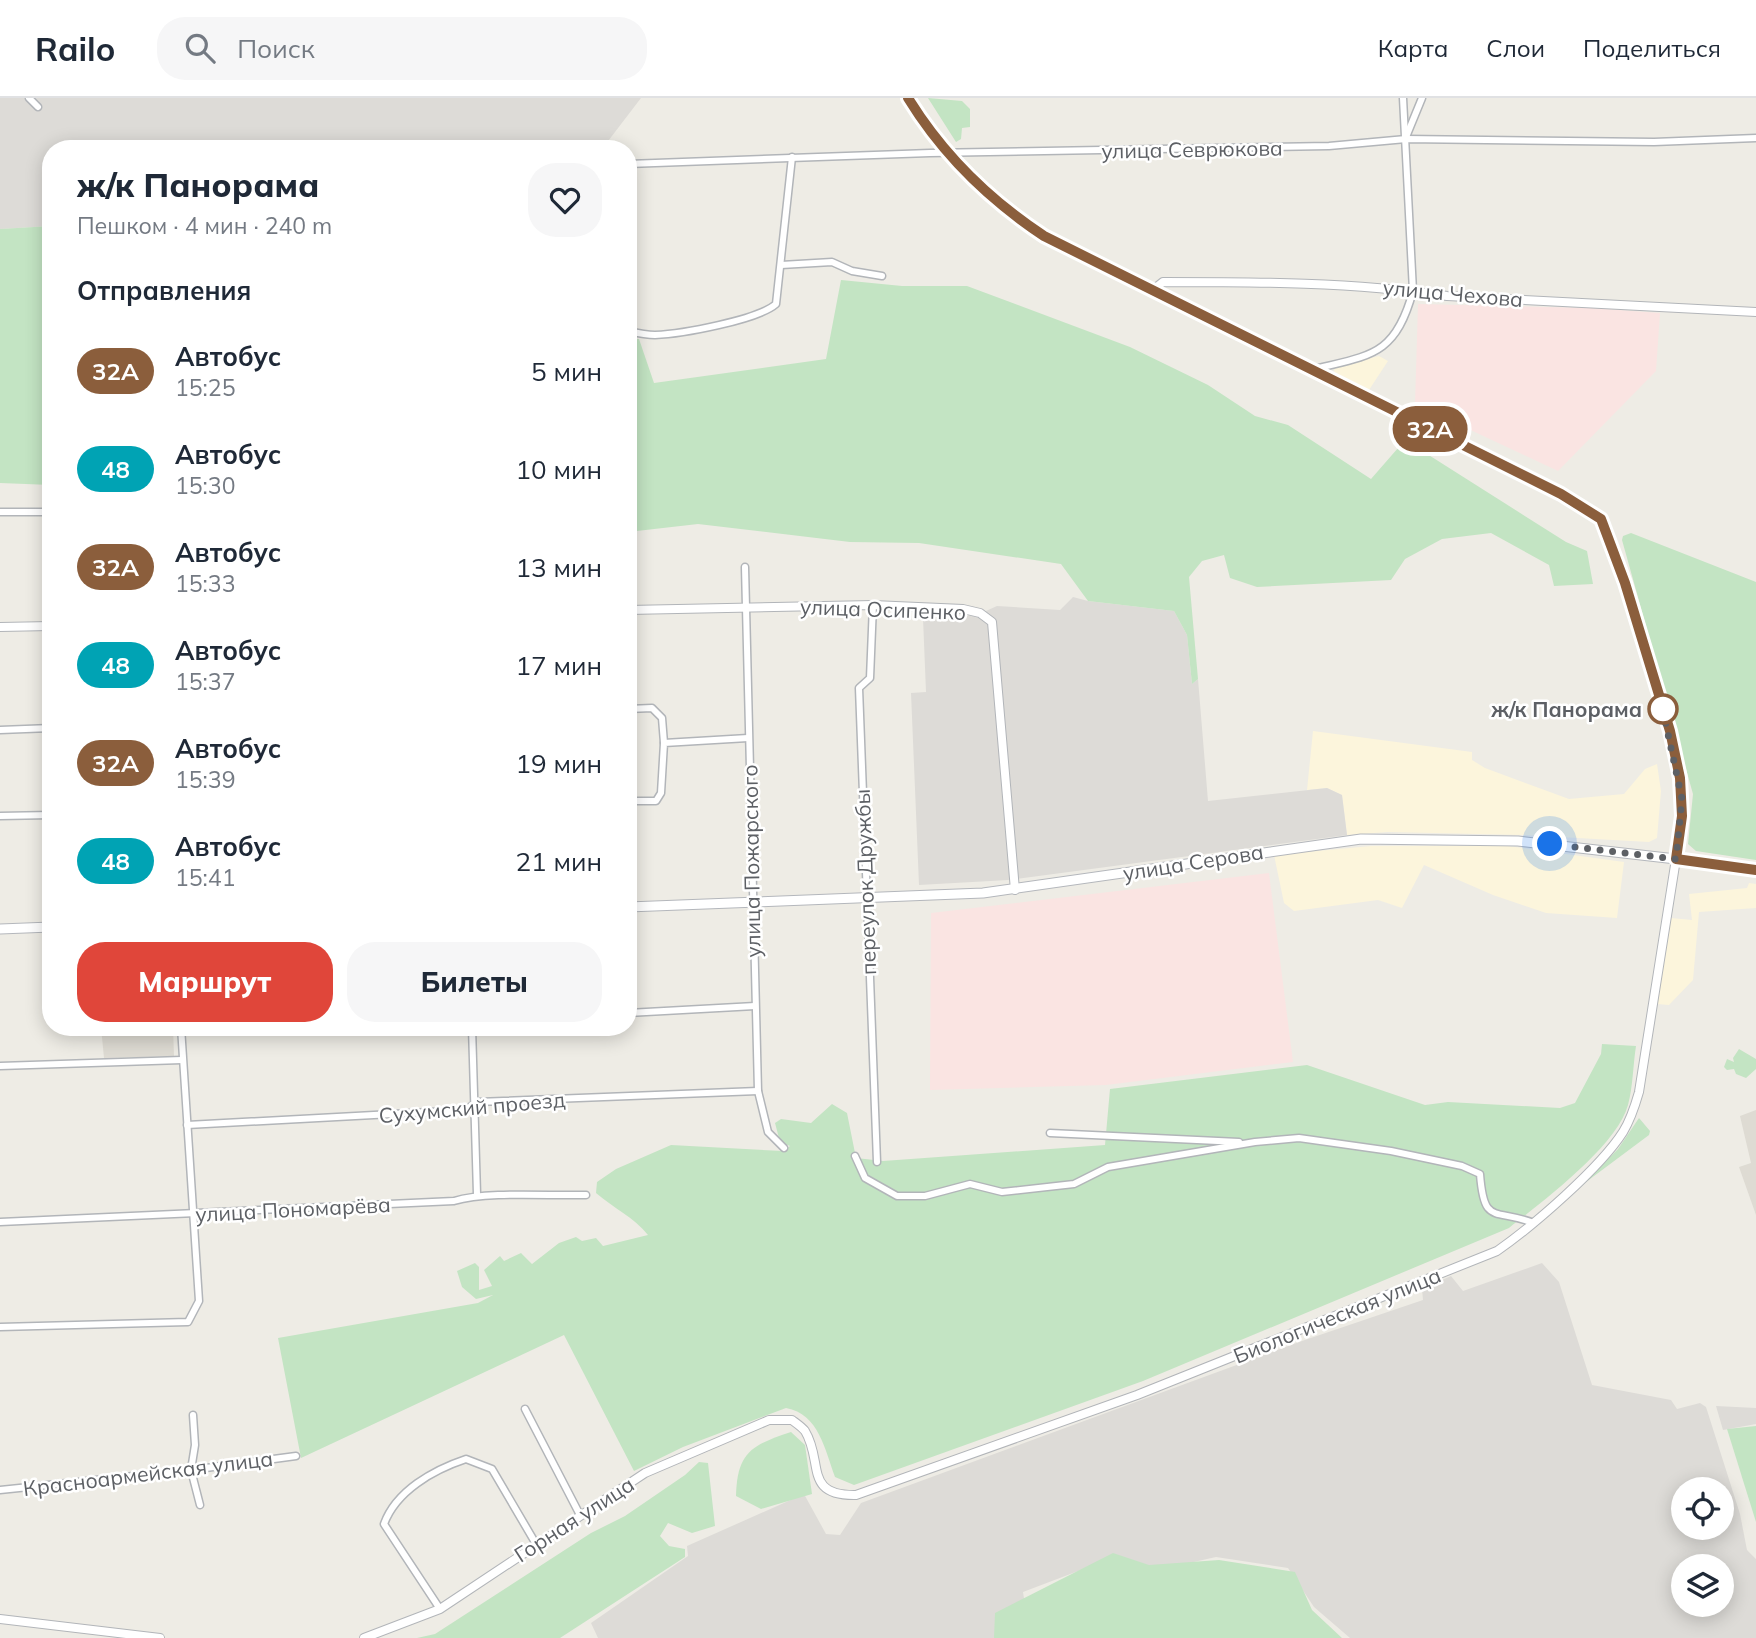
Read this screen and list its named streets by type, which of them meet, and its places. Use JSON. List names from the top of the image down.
{
  "streets": {
    "main road": ["улица Серова"],
    "street": [
      "улица Севрюкова",
      "улица Чехова",
      "улица Осипенко",
      "улица Пожарского",
      "переулок Дружбы",
      "Сухумский проезд",
      "улица Пономарёва",
      "Биологическая улица",
      "Красноармейская улица",
      "Горная улица"
    ]
  },
  "crossings": [
    ["улица Осипенко", "улица Пожарского"],
    ["улица Осипенко", "улица Серова"],
    ["улица Осипенко", "переулок Дружбы"],
    ["улица Пожарского", "улица Серова"],
    ["улица Пожарского", "Сухумский проезд"],
    ["улица Серова", "переулок Дружбы"],
    ["улица Серова", "Биологическая улица"],
    ["Биологическая улица", "Горная улица"]
  ],
  "places": ["ж/к Панорама"],
  "lines": ["bus line 32A"],
  "page": {
    "header": "Railo",
    "search": "Поиск",
    "nav": ["Карта", "Слои", "Поделиться"],
    "on_map": "32A",
    "heading": [
      ["ж/к Панорама", "Пешком · 4 мин · 240 m"],
      "Отправления"
    ],
    "list": [
      {
        "mark": "32A",
        "name": "Автобус",
        "note": "15:25",
        "value": "5 мин"
      },
      {
        "mark": "48",
        "name": "Автобус",
        "note": "15:30",
        "value": "10 мин"
      },
      {
        "mark": "32A",
        "name": "Автобус",
        "note": "15:33",
        "value": "13 мин"
      },
      {
        "mark": "48",
        "name": "Автобус",
        "note": "15:37",
        "value": "17 мин"
      },
      {
        "mark": "32A",
        "name": "Автобус",
        "note": "15:39",
        "value": "19 мин"
      },
      {
        "mark": "48",
        "name": "Автобус",
        "note": "15:41",
        "value": "21 мин"
      }
    ],
    "buttons": ["Маршрут", "Билеты"]
  }
}
